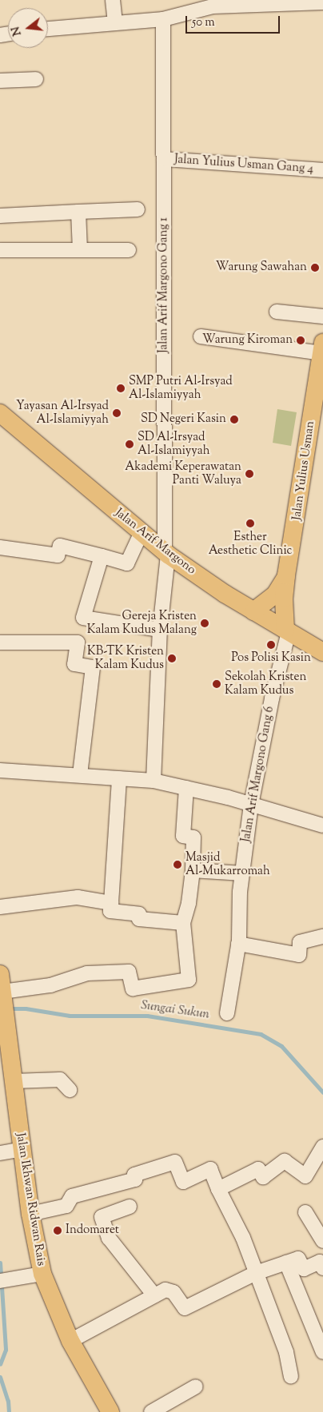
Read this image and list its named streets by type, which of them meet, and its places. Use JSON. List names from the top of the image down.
{
  "streets": {
    "main road": ["Jalan Yulius Usman", "Jalan Arif Margono", "Jalan Ikhwan Ridwan Rais"],
    "street": ["Jalan Yulius Usman Gang 4", "Jalan Arif Margono Gang 1", "Jalan Arif Margono Gang 6"]
  },
  "crossings": [
    ["Jalan Yulius Usman Gang 4", "Jalan Arif Margono Gang 1"],
    ["Jalan Arif Margono Gang 1", "Jalan Arif Margono"],
    ["Jalan Yulius Usman", "Jalan Arif Margono"],
    ["Jalan Yulius Usman", "Jalan Arif Margono Gang 6"],
    ["Jalan Arif Margono", "Jalan Arif Margono Gang 6"]
  ],
  "water": ["Sungai Sukun"],
  "places": [
    "Warung Sawahan",
    "Warung Kiroman",
    "SMP Putri Al-Irsyad Al-Islamiyyah",
    "Yayasan Al-Irsyad Al-Islamiyyah",
    "SD Negeri Kasin",
    "SD Al-Irsyad Al-Islamiyyah",
    "Akademi Keperawatan Panti Waluya",
    "Esther Aesthetic Clinic",
    "Gereja Kristen Kalam Kudus Malang",
    "Pos Polisi Kasin",
    "KB-TK Kristen Kalam Kudus",
    "Sekolah Kristen Kalam Kudus",
    "Masjid Al-Mukarromah",
    "Indomaret"
  ],
  "scale_bar": "50 m",
  "north": "left"
}
